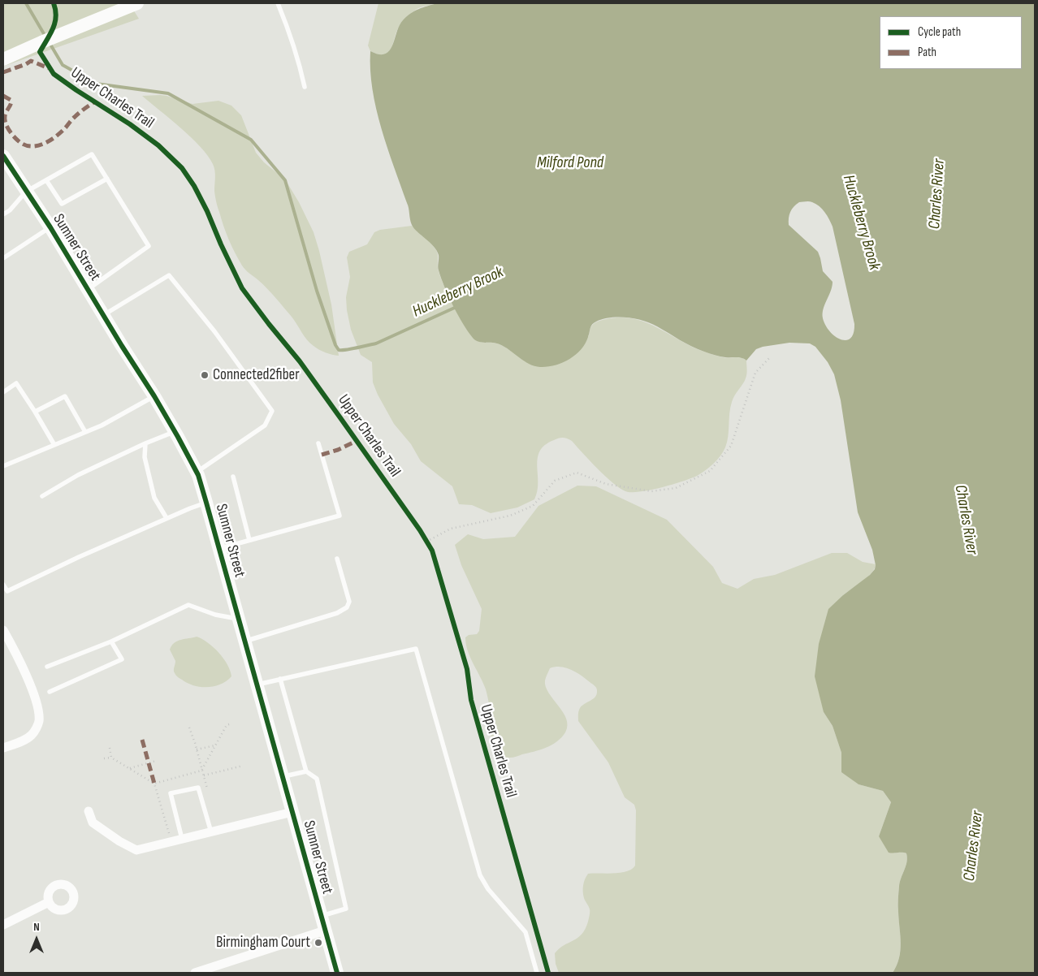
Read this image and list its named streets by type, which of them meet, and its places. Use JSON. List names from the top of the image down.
{
  "streets": {
    "street": ["Sumner Street"],
    "cycle path": ["Upper Charles Trail"]
  },
  "water": ["Milford Pond", "Charles River", "Huckleberry Brook"],
  "places": ["Connected2fiber", "Birmingham Court"],
  "legend": ["Cycle path", "Path"],
  "north": "top"
}
